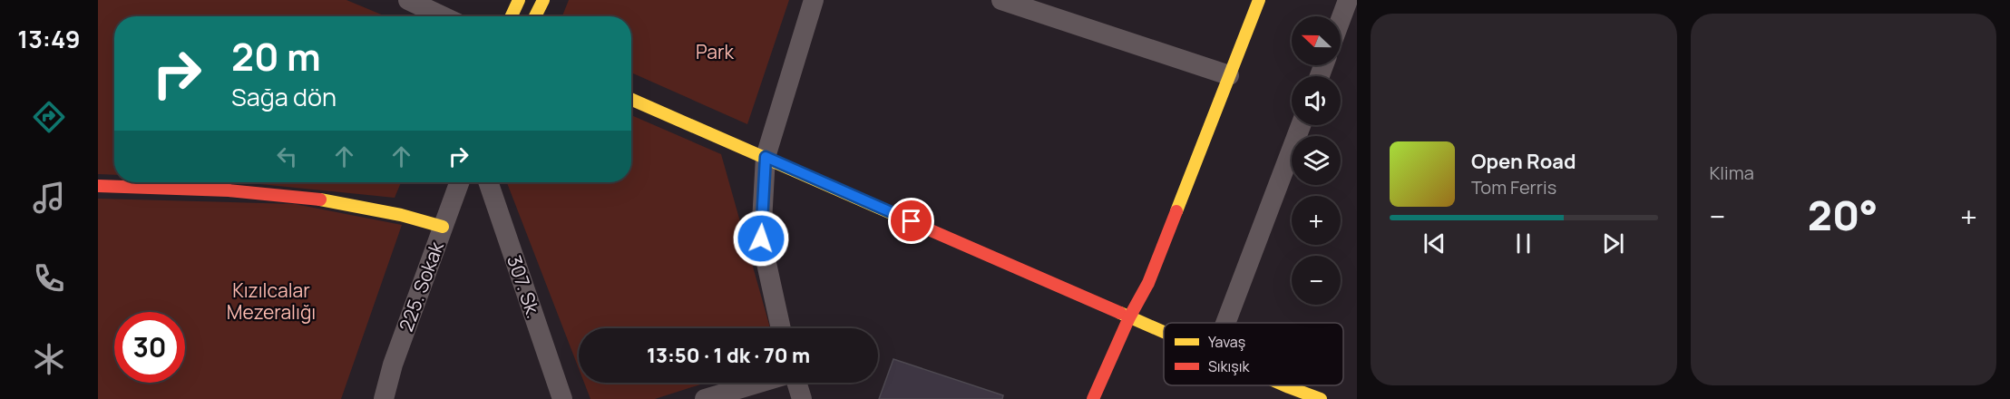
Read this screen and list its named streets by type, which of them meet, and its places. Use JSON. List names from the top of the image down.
{
  "streets": {
    "street": ["225. Sokak", "307. Sk."]
  },
  "parks": ["Park", "Kızılcalar Mezeralığı"],
  "legend": ["Yavaş", "Sıkışık"],
  "north": "left",
  "page": {
    "tabs": "13:49",
    "tile": "Klima",
    "map_buttons": ["+", "−"],
    "turn": ["20 m", "Sağa dön"],
    "song": ["Open Road", "Tom Ferris"],
    "heat": ["−", "20°", "+"],
    "limit": "30",
    "trip": "13:50 · 1 dk · 70 m"
  }
}
